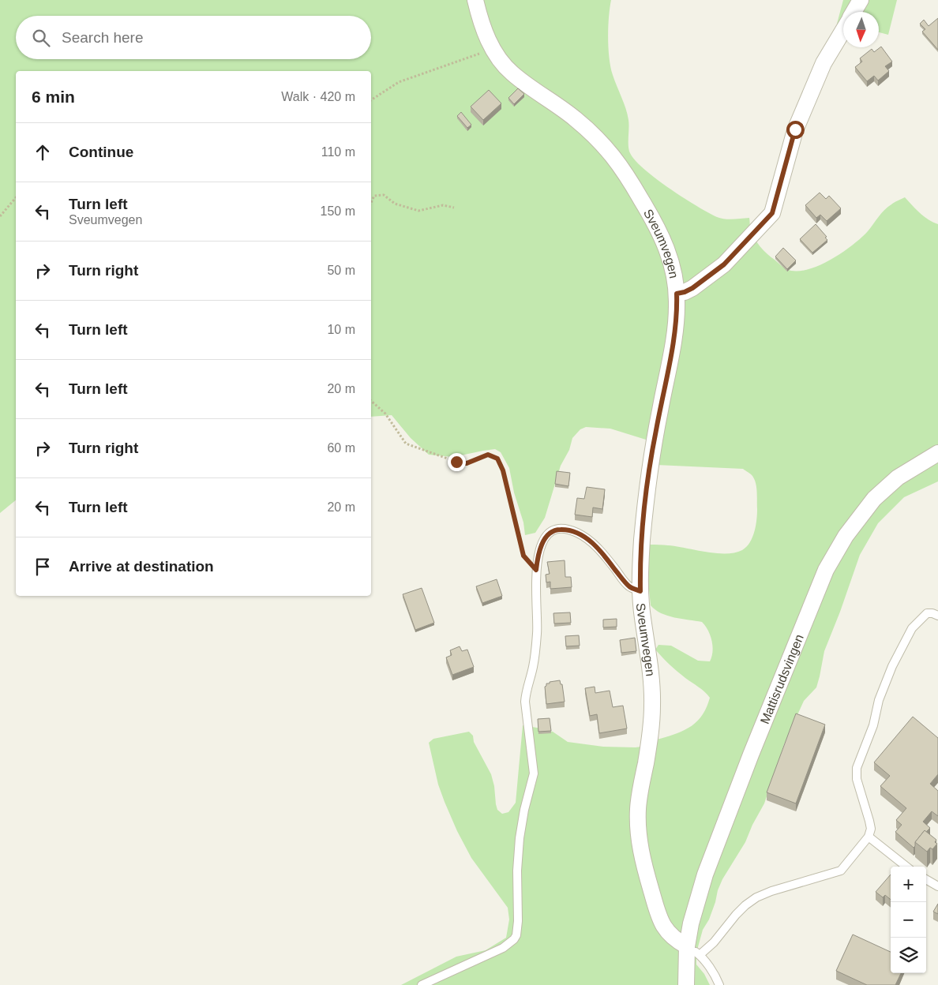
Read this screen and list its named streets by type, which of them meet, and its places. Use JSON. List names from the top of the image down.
{
  "streets": {
    "street": ["Sveumvegen", "Mattisrudsvingen"]
  },
  "crossings": [
    ["Sveumvegen", "Mattisrudsvingen"]
  ],
  "north": "bottom",
  "page": {
    "search": "Search here",
    "heading": ["6 min", "Walk · 420 m"],
    "list": [
      ["Continue", "110 m"],
      ["Turn left", "Sveumvegen", "150 m"],
      ["Turn right", "50 m"],
      ["Turn left", "10 m"],
      ["Turn left", "20 m"],
      ["Turn right", "60 m"],
      ["Turn left", "20 m"],
      "Arrive at destination"
    ],
    "map_buttons": ["+", "−"]
  }
}
